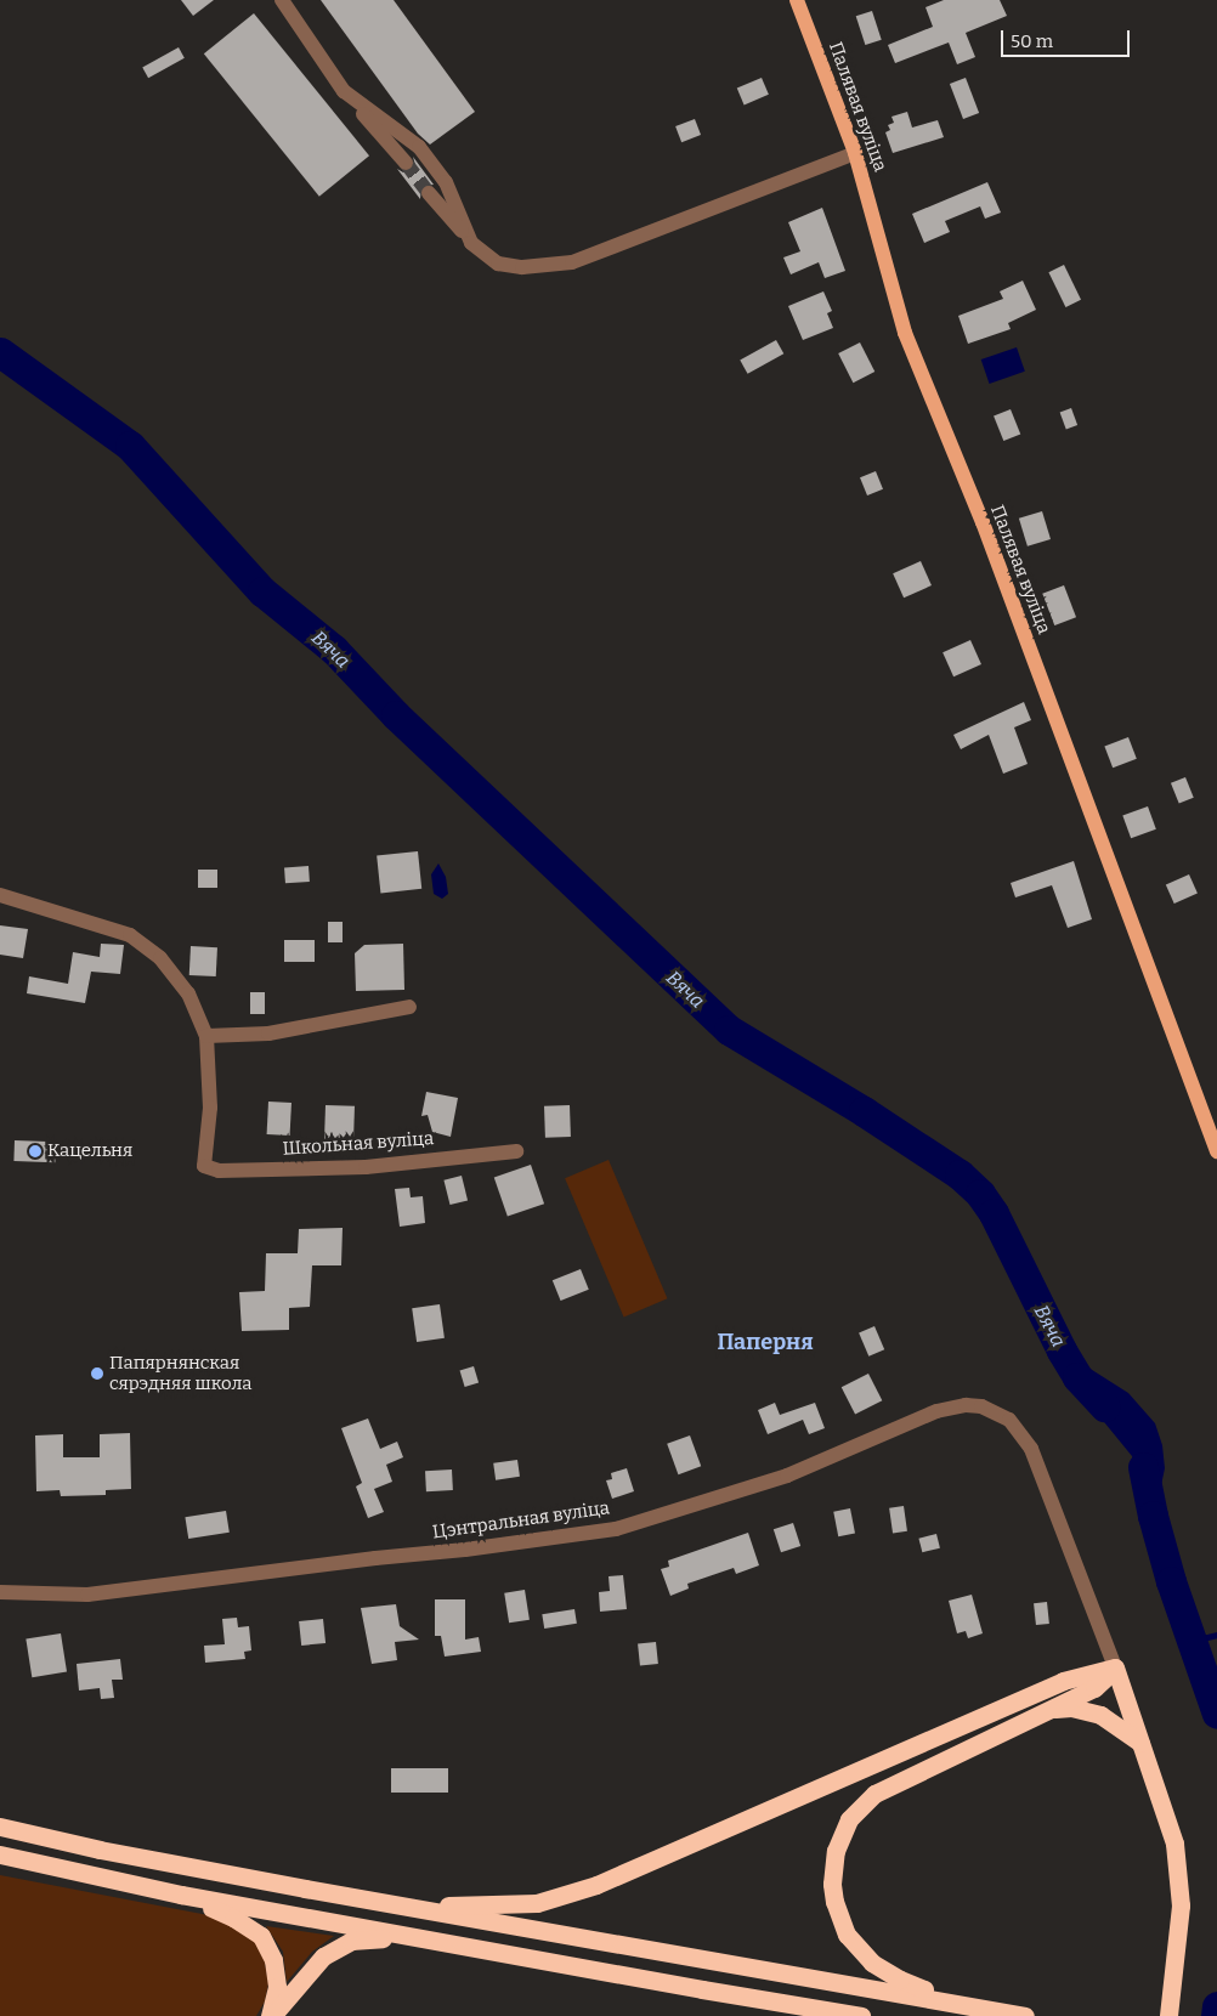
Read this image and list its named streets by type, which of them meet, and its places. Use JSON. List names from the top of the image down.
{
  "streets": {
    "main road": ["Палявая вуліца"],
    "street": ["Школьная вуліца", "Цэнтральная вуліца"]
  },
  "districts": ["Паперня"],
  "water": ["Вяча"],
  "places": ["Кацельня", "Папярнянская сярэдняя школа"],
  "scale_bar": "50 m"
}
